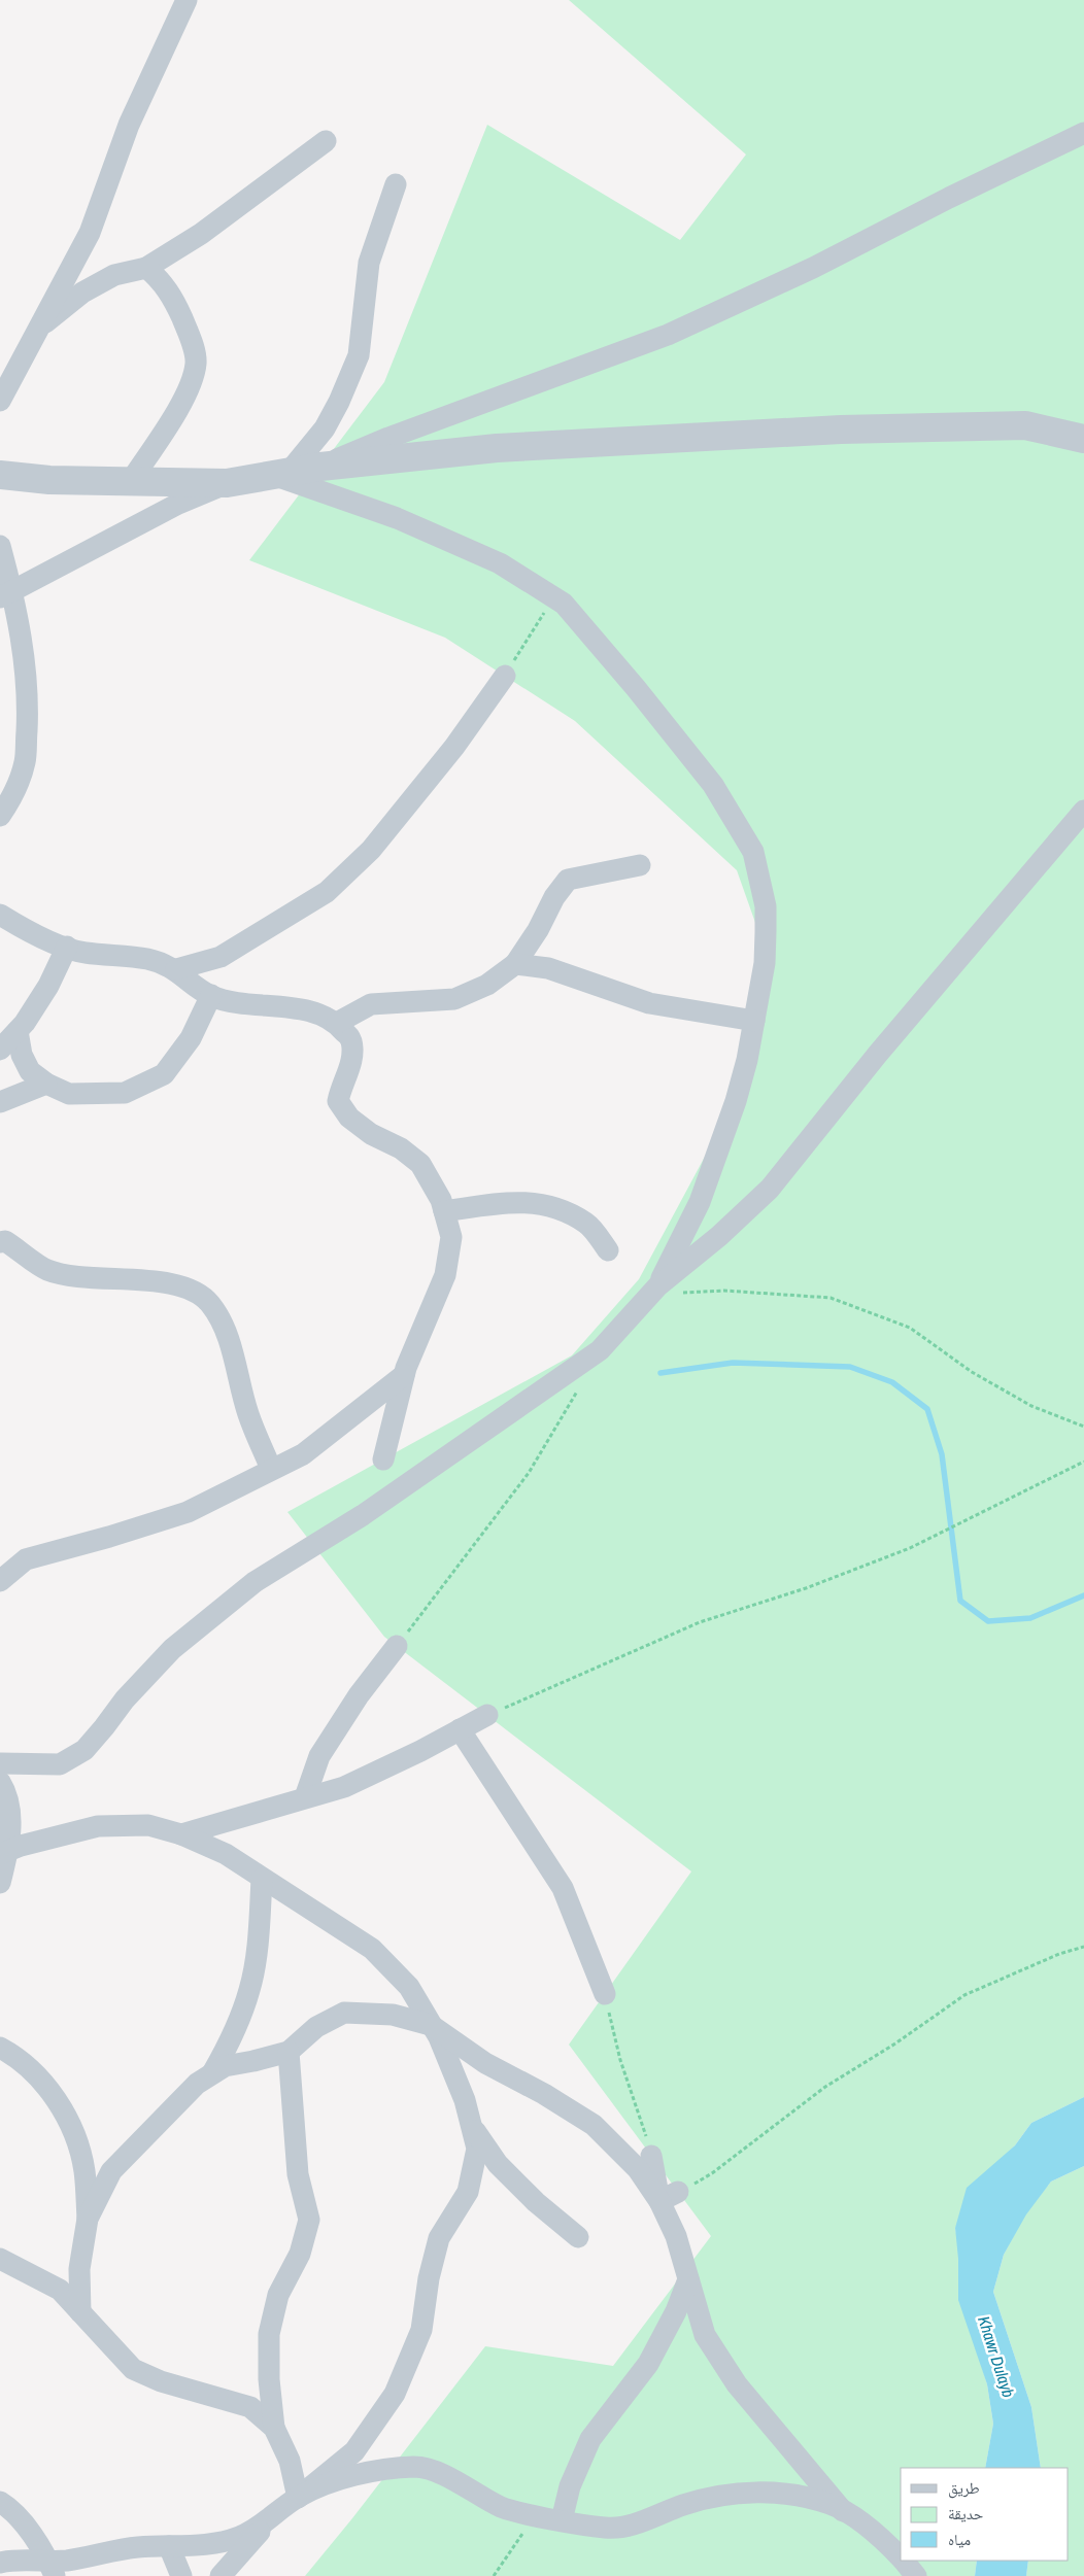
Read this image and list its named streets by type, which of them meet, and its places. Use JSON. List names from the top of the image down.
{
  "water": ["Khawr Dulayb"],
  "legend": ["طريق", "حديقة", "مياه"]
}
